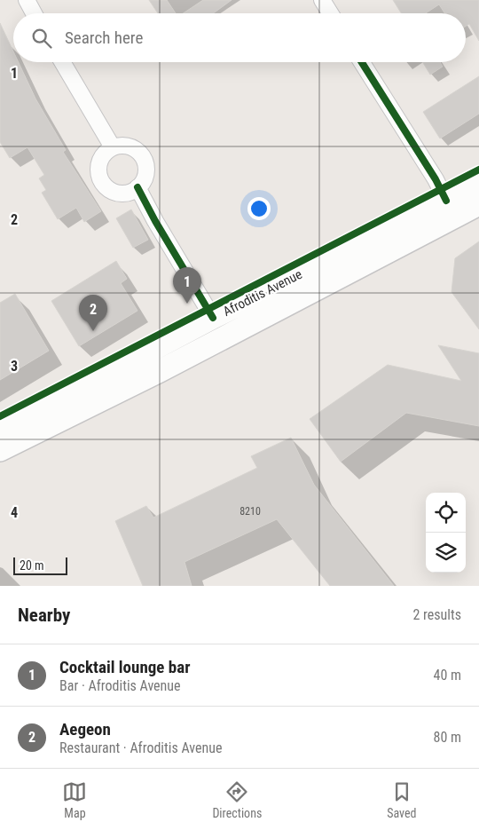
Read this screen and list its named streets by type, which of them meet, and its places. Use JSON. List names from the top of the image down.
{
  "streets": {
    "main road": ["Afroditis Avenue"]
  },
  "house_numbers": ["8210"],
  "scale_bar": "20 m",
  "page": {
    "search": "Search here",
    "pins": ["1", "2"],
    "scale": "20 m",
    "heading": ["Nearby", "2 results"],
    "list": [
      {
        "mark": "1",
        "name": "Cocktail lounge bar",
        "note": "Bar · Afroditis Avenue",
        "value": "40 m"
      },
      {
        "mark": "2",
        "name": "Aegeon",
        "note": "Restaurant · Afroditis Avenue",
        "value": "80 m"
      }
    ],
    "nav": ["Map", "Directions", "Saved"]
  },
  "grid": {
    "rows": [
      "1",
      "2",
      "3",
      "4"
    ]
  }
}
